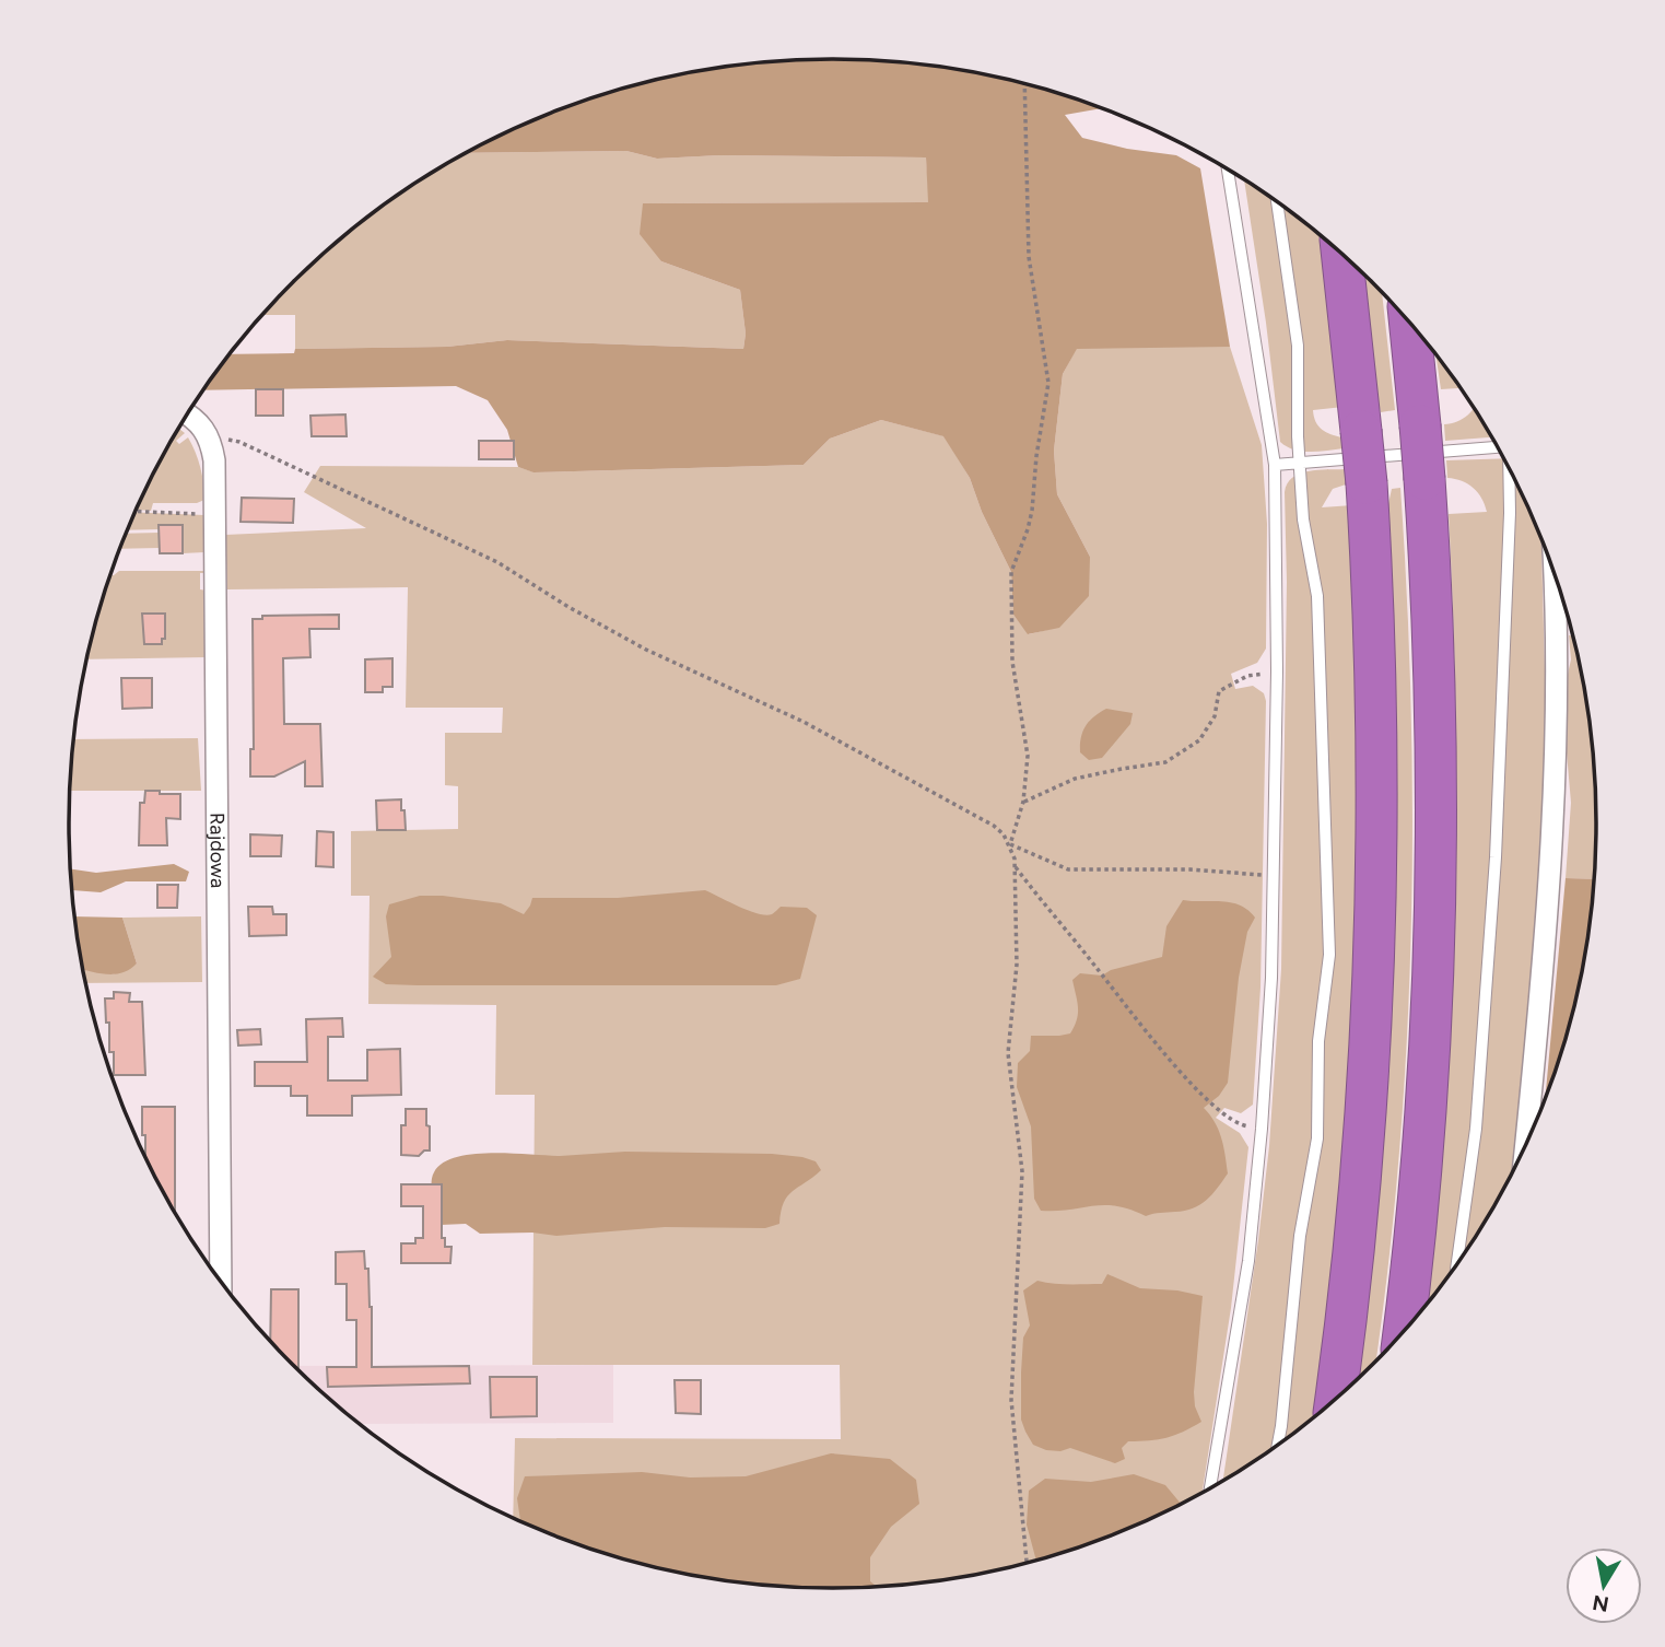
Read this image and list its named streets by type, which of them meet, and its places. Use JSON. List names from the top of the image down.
{
  "streets": {
    "street": ["Rajdowa"]
  },
  "north": "bottom"
}
